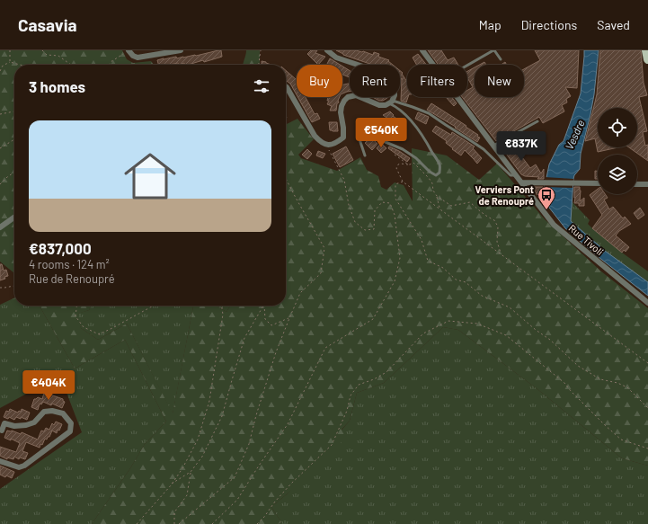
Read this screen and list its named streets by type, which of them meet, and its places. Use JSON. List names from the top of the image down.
{
  "streets": {
    "street": ["Rue Tivoli"]
  },
  "water": ["Vesdre"],
  "places": {
    "bus stop": ["Verviers Pont de Renoupré"]
  },
  "page": {
    "header": "Casavia",
    "nav": ["Map", "Directions", "Saved"],
    "chip": [
      "Buy",
      "Rent",
      "Filters",
      "New"
    ],
    "heading": "3 homes",
    "list": [
      {
        "name": "€837,000",
        "note": "4 rooms · 124 m² · Rue de Renoupré"
      }
    ],
    "price": ["€540K", "€837K", "€404K"]
  }
}
